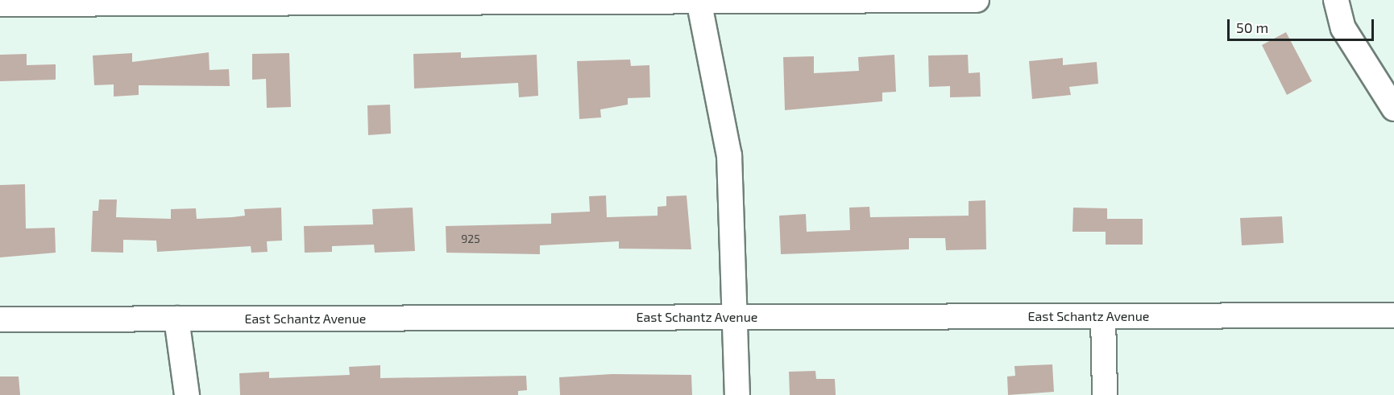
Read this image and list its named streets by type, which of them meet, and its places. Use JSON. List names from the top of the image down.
{
  "streets": {
    "street": ["East Schantz Avenue"]
  },
  "house_numbers": ["925"],
  "scale_bar": "50 m"
}
